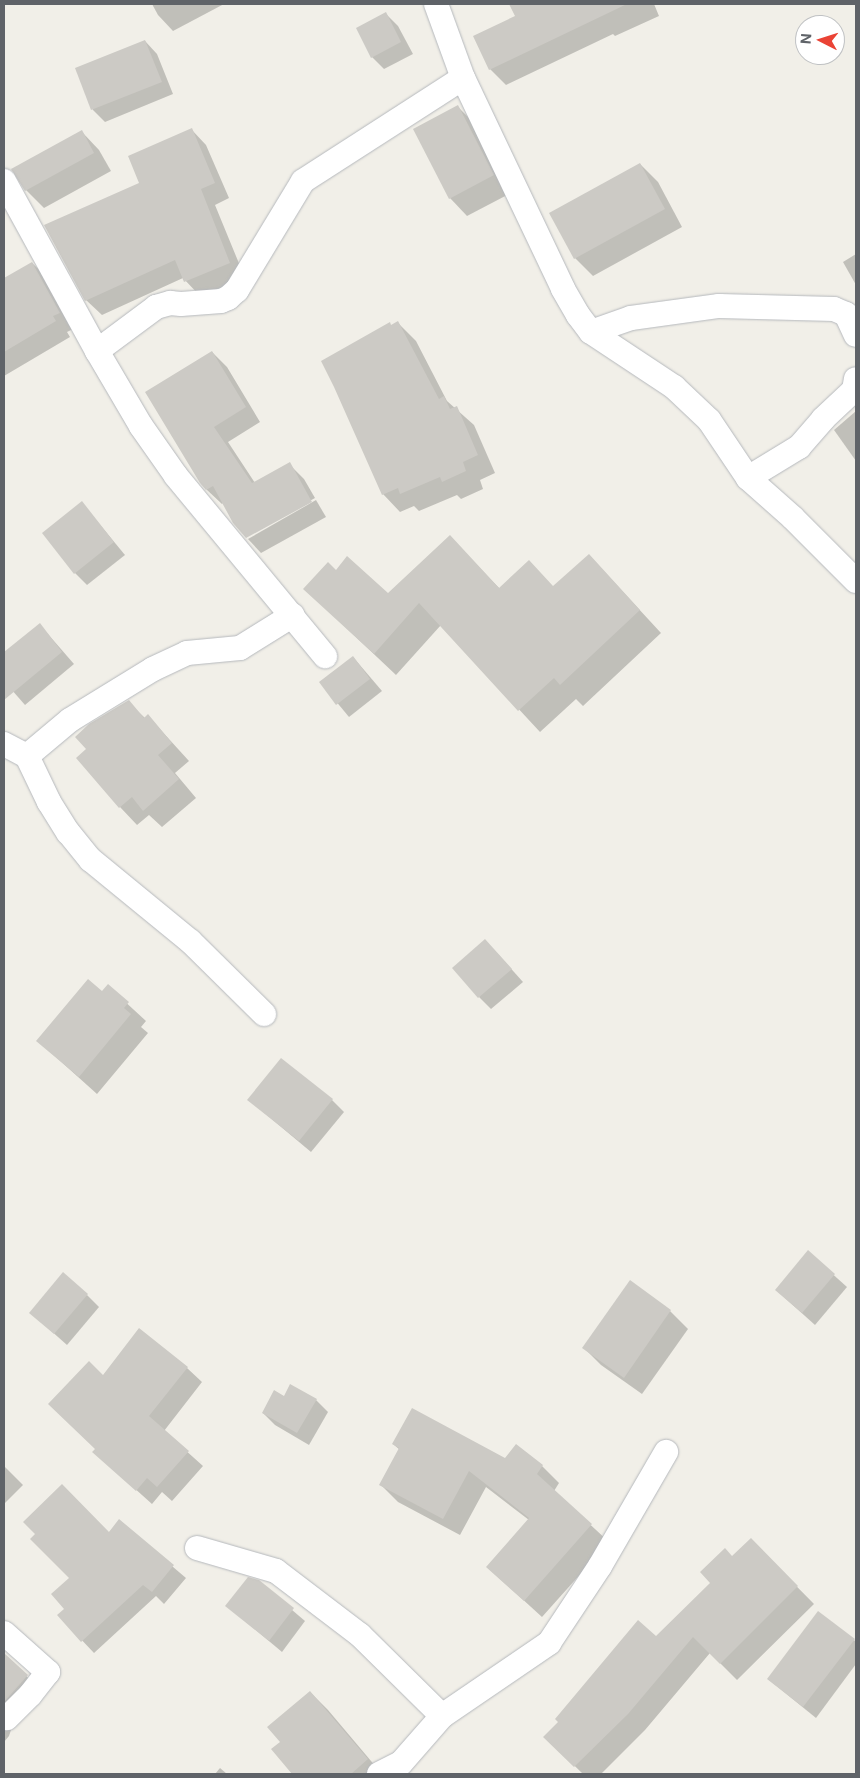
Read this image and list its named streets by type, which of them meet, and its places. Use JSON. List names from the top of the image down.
{
  "north": "left"
}
